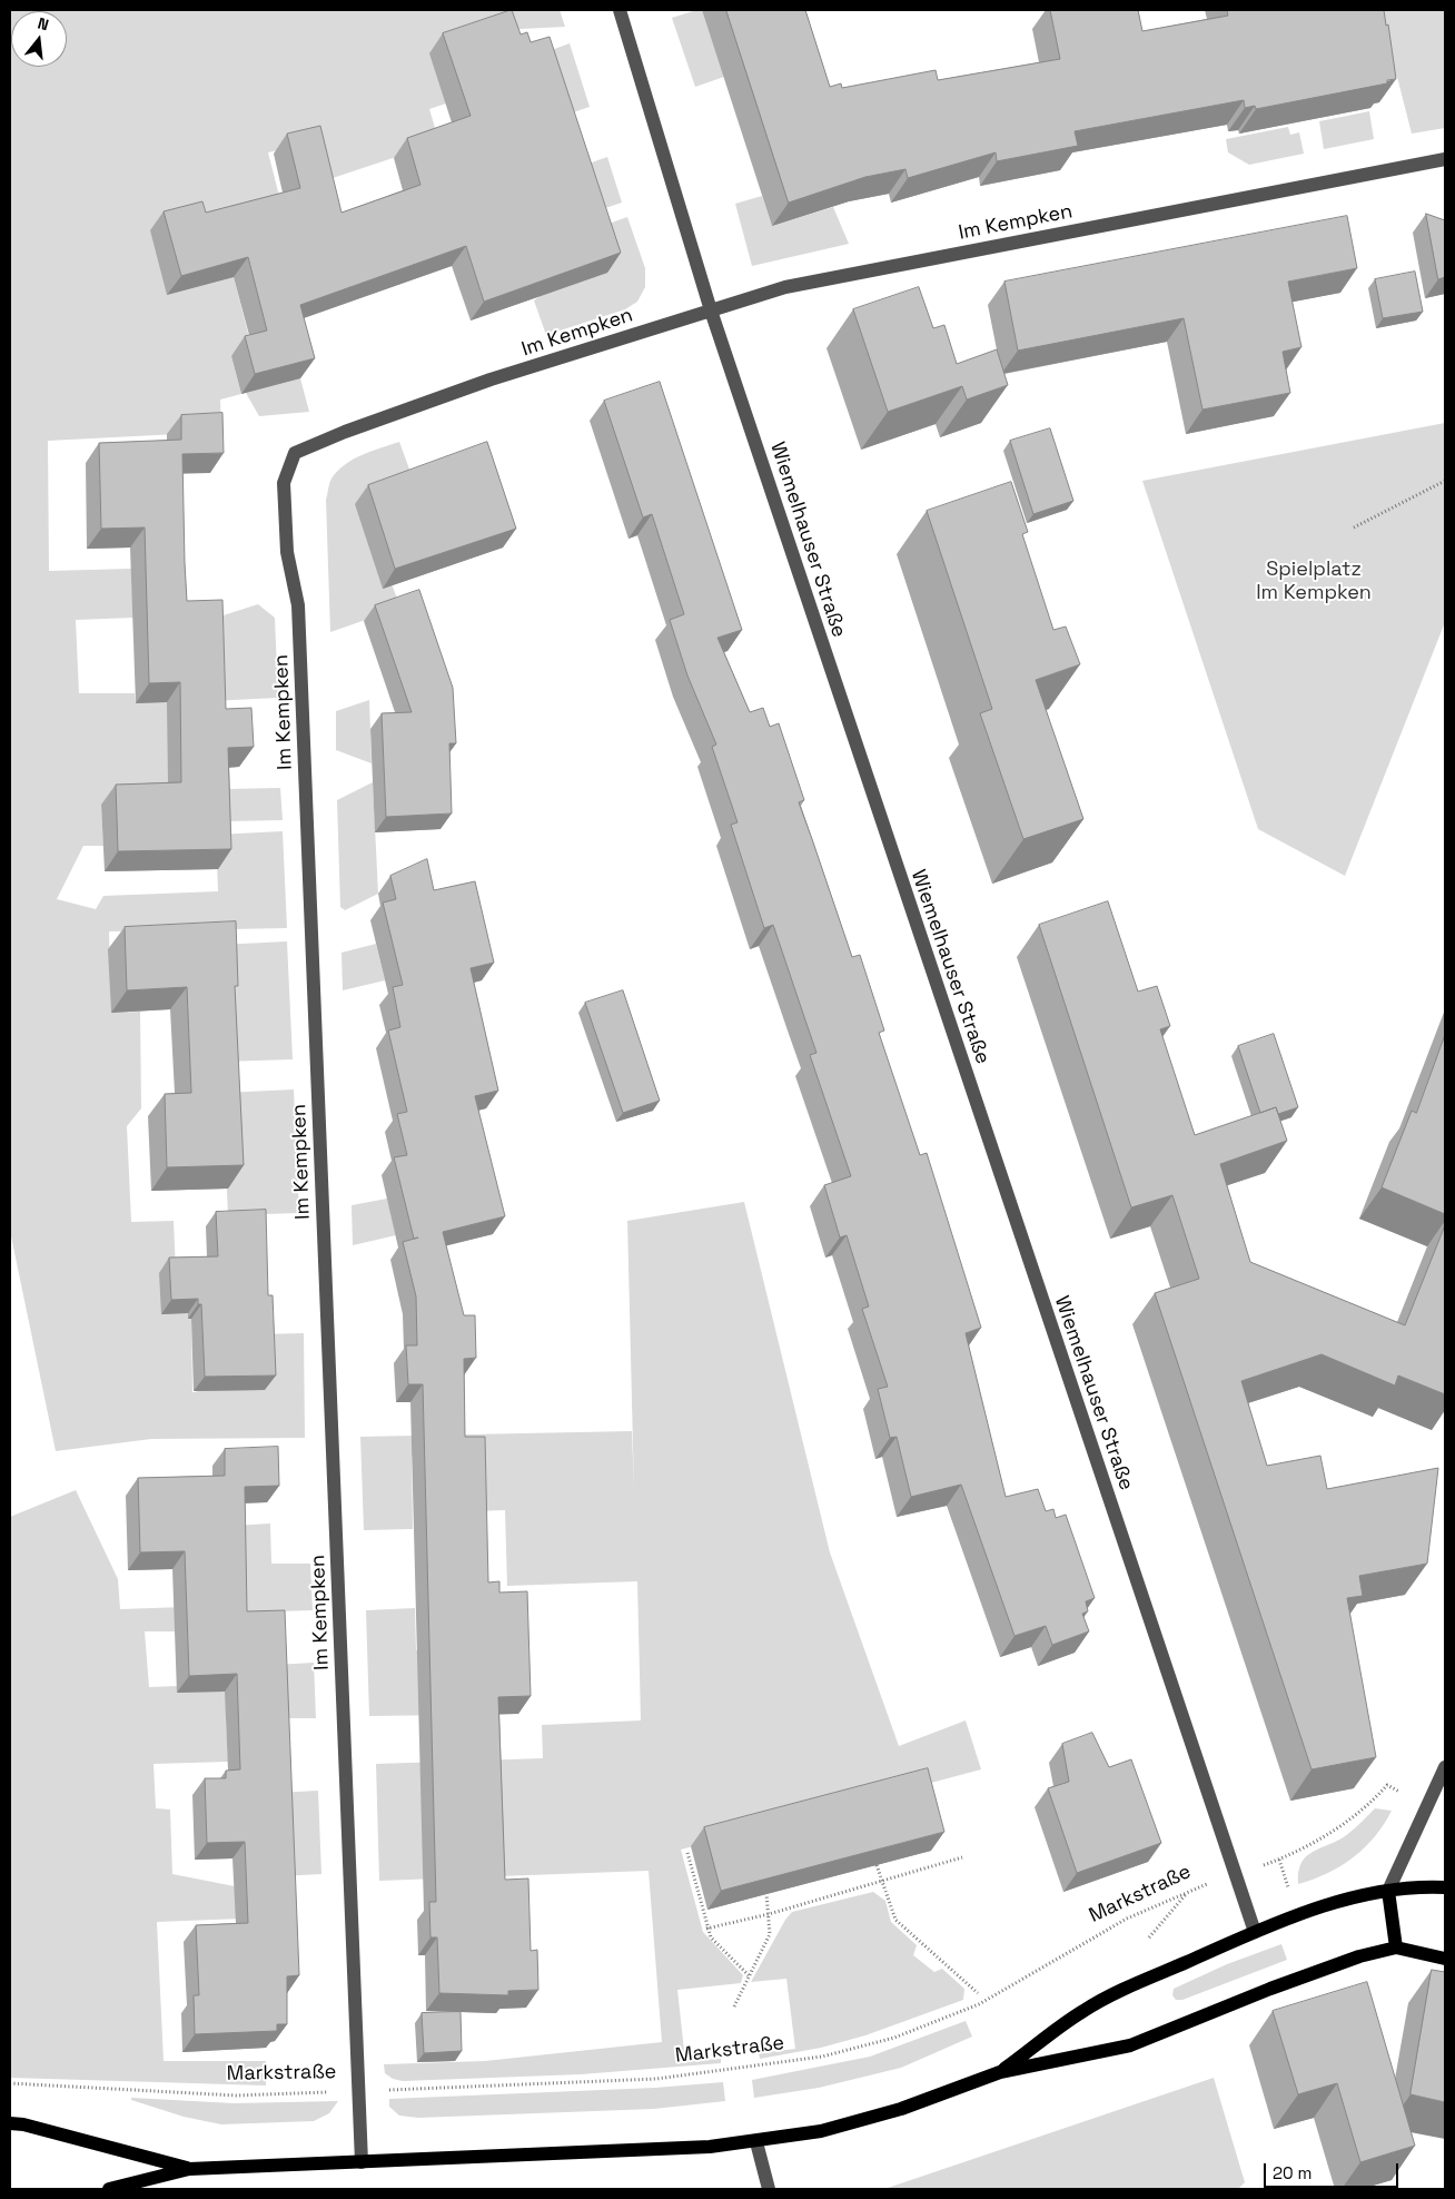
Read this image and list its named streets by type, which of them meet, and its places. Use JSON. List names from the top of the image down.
{
  "streets": {
    "street": ["Im Kempken", "Wiemelhauser Straße"],
    "path": ["Markstraße"]
  },
  "crossings": [
    ["Im Kempken", "Wiemelhauser Straße"],
    ["Im Kempken", "Markstraße"],
    ["Wiemelhauser Straße", "Markstraße"]
  ],
  "parks": ["Spielplatz Im Kempken"],
  "scale_bar": "20 m",
  "north": "top"
}
